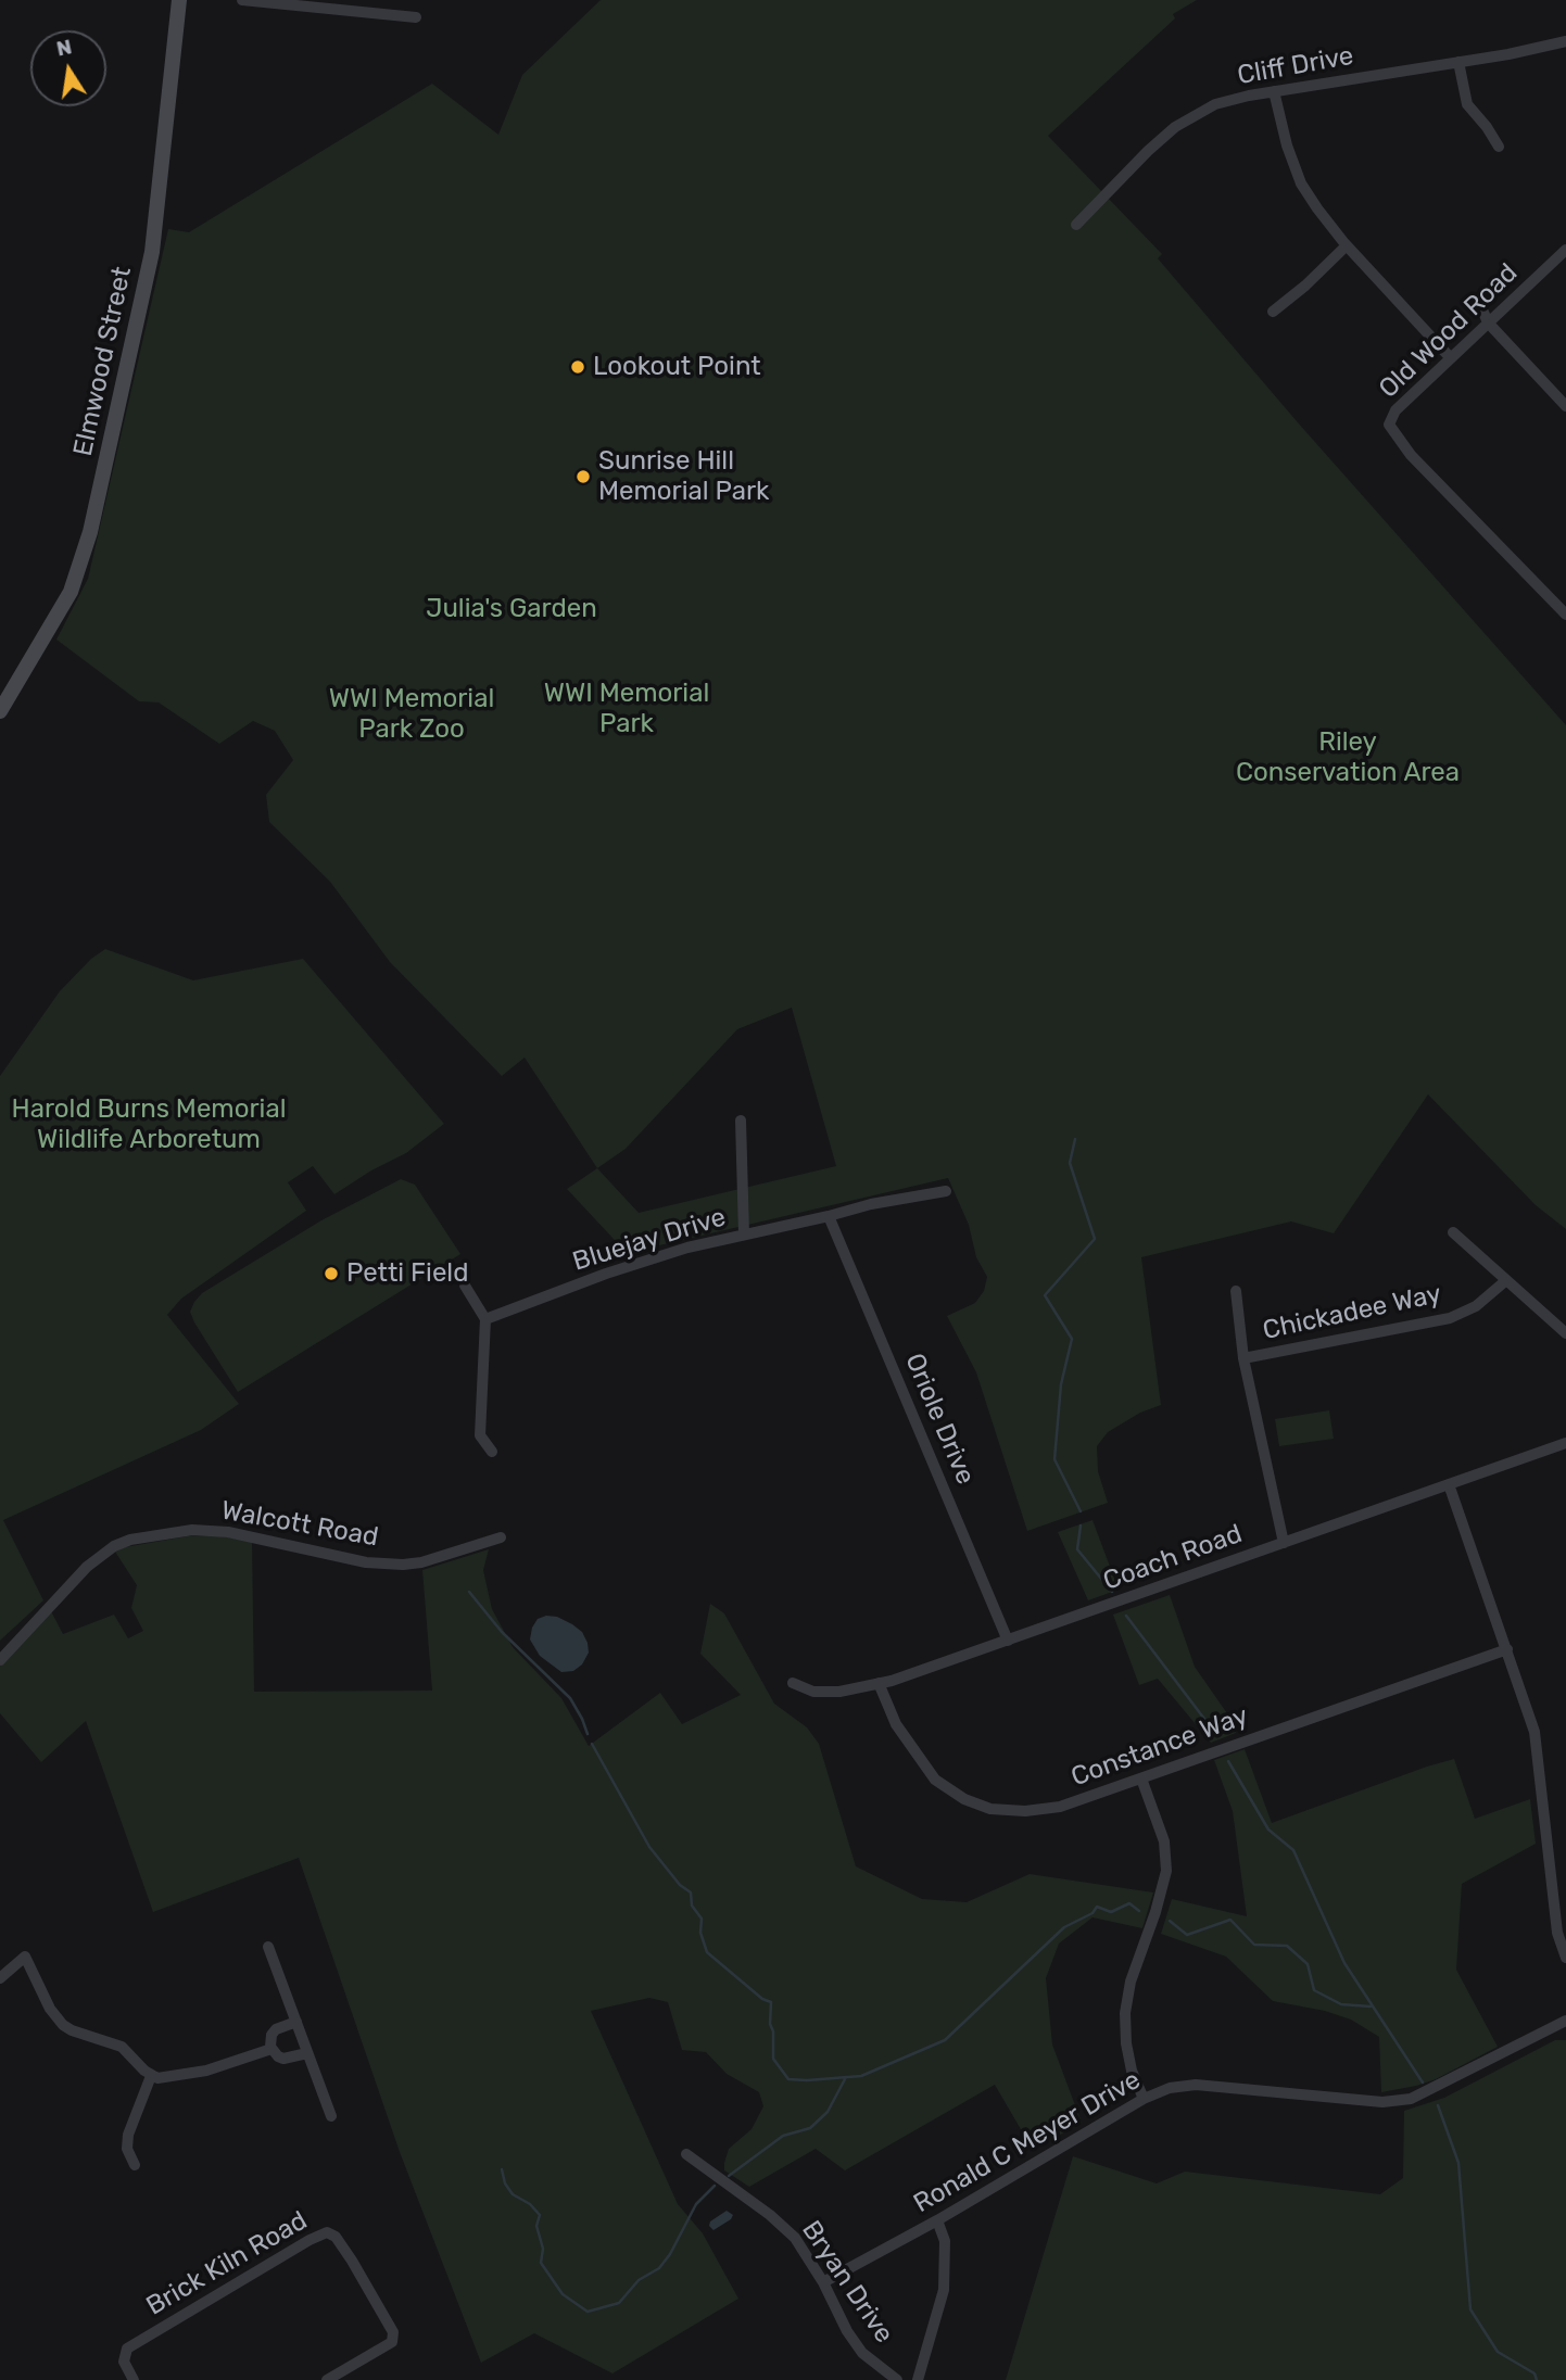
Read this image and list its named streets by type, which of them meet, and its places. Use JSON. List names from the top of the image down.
{
  "streets": {
    "main road": ["Elmwood Street"],
    "street": [
      "Cliff Drive",
      "Old Wood Road",
      "Bluejay Drive",
      "Chickadee Way",
      "Oriole Drive",
      "Walcott Road",
      "Coach Road",
      "Constance Way",
      "Ronald C Meyer Drive",
      "Brick Kiln Road",
      "Bryan Drive"
    ]
  },
  "crossings": [
    ["Bluejay Drive", "Oriole Drive"],
    ["Oriole Drive", "Coach Road"],
    ["Coach Road", "Constance Way"],
    ["Ronald C Meyer Drive", "Bryan Drive"]
  ],
  "parks": [
    "Julia's Garden",
    "WWI Memorial Park",
    "WWI Memorial Park Zoo",
    "Riley Conservation Area",
    "Harold Burns Memorial Wildlife Arboretum"
  ],
  "places": ["Lookout Point", "Sunrise Hill Memorial Park", "Petti Field"],
  "north": "top"
}
